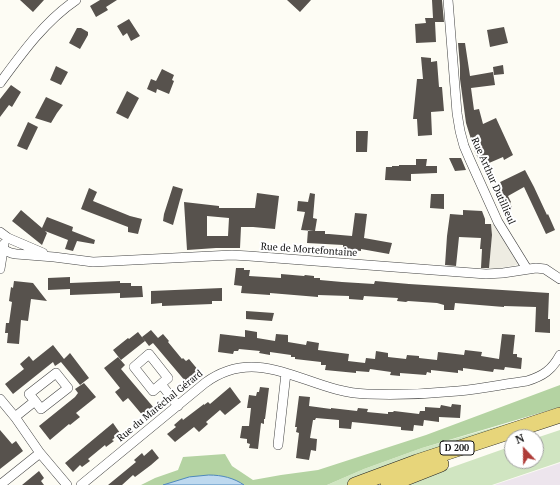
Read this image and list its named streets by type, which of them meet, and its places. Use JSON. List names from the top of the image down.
{
  "streets": {
    "main road": ["D 200"],
    "street": ["Rue Arthur Dutillieul", "Rue de Mortefontaine", "Rue du Maréchal Gérard"]
  },
  "crossings": [
    ["Rue Arthur Dutillieul", "Rue de Mortefontaine"]
  ],
  "north": "top"
}
